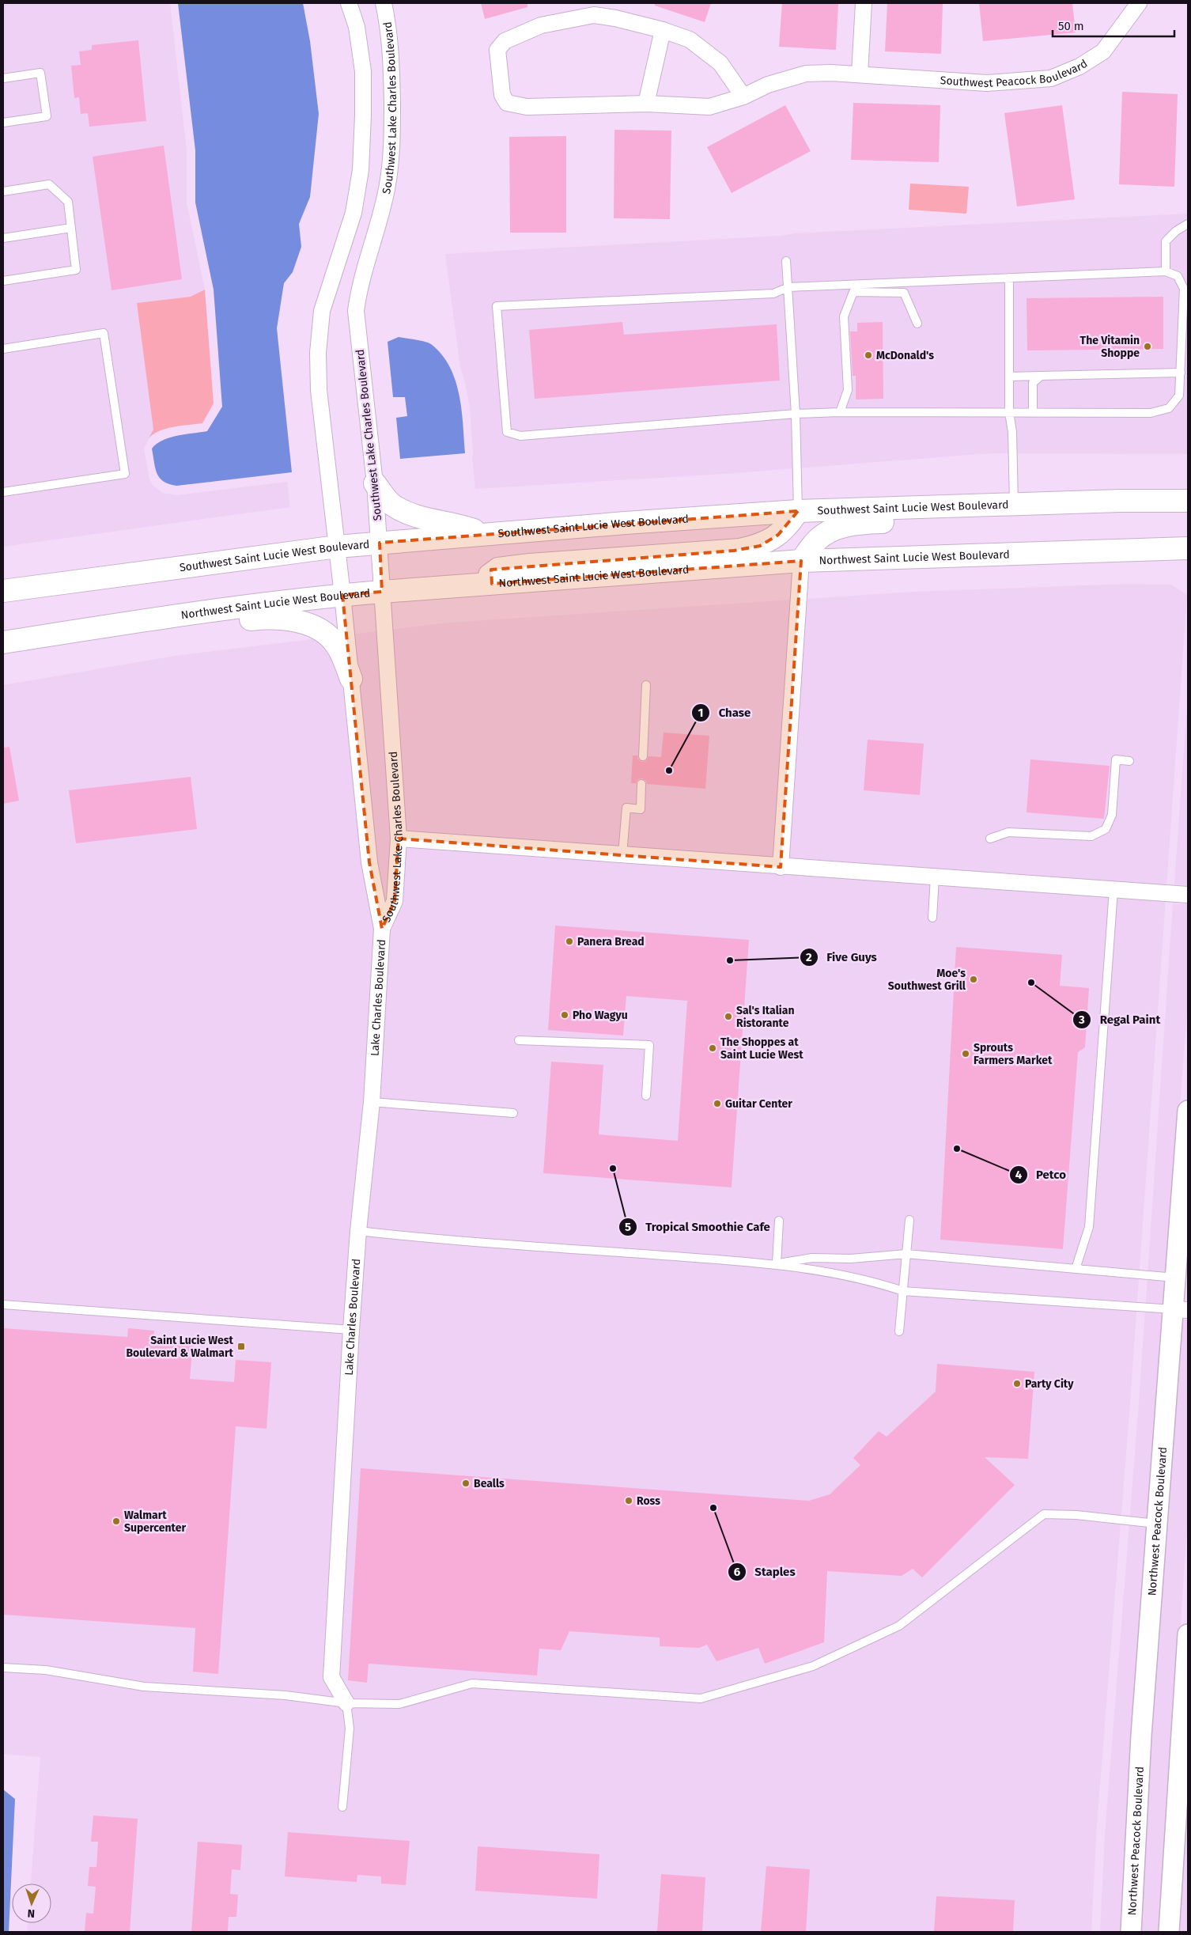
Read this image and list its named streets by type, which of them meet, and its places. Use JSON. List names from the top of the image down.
{
  "streets": {
    "main road": ["Southwest Saint Lucie West Boulevard", "Northwest Saint Lucie West Boulevard"],
    "street": [
      "Southwest Peacock Boulevard",
      "Southwest Lake Charles Boulevard",
      "Lake Charles Boulevard",
      "Northwest Peacock Boulevard"
    ]
  },
  "crossings": [
    ["Southwest Lake Charles Boulevard", "Southwest Saint Lucie West Boulevard"],
    ["Southwest Lake Charles Boulevard", "Northwest Saint Lucie West Boulevard"],
    ["Southwest Lake Charles Boulevard", "Lake Charles Boulevard"]
  ],
  "places": {
    "other": [
      "The Vitamin Shoppe",
      "McDonald's",
      "Chase",
      "Panera Bread",
      "Five Guys",
      "Moe's Southwest Grill",
      "Regal Paint",
      "Pho Wagyu",
      "Sal's Italian Ristorante",
      "The Shoppes at Saint Lucie West",
      "Sprouts Farmers Market",
      "Guitar Center",
      "Petco",
      "Tropical Smoothie Cafe",
      "Party City",
      "Bealls",
      "Ross",
      "Staples",
      "Walmart Supercenter"
    ],
    "transit": ["Saint Lucie West Boulevard & Walmart"]
  },
  "scale_bar": "50 m",
  "north": "bottom"
}
